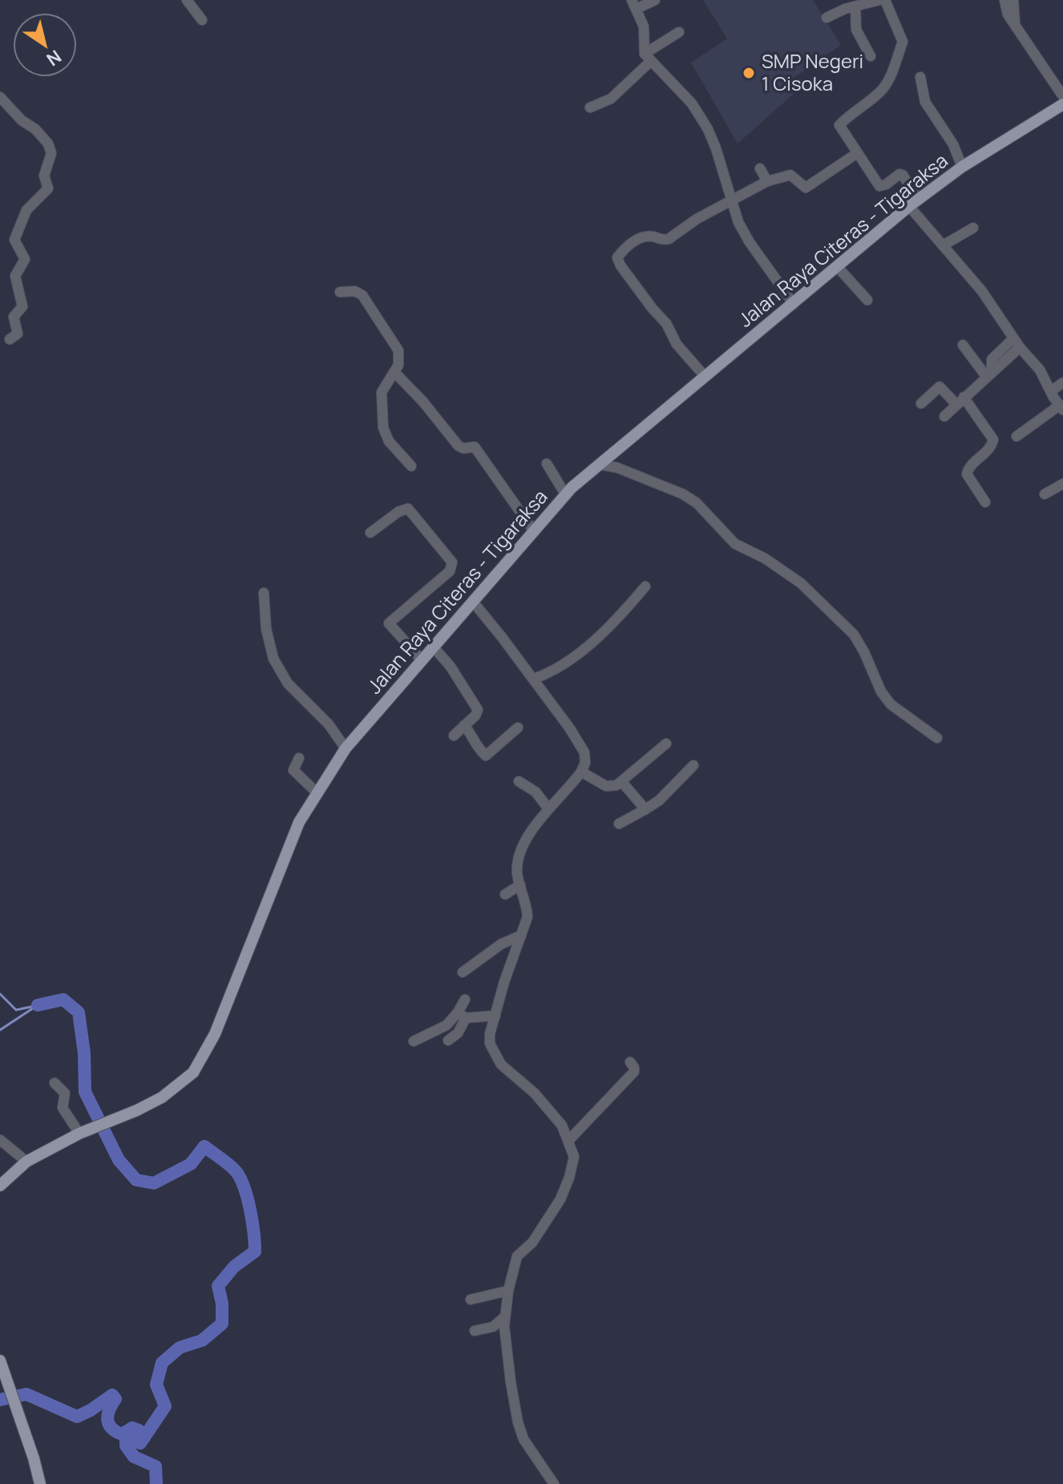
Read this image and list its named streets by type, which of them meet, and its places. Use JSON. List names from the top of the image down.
{
  "streets": {
    "main road": ["Jalan Raya Citeras - Tigaraksa"]
  },
  "places": ["SMP Negeri 1 Cisoka"],
  "north": "bottom right"
}
